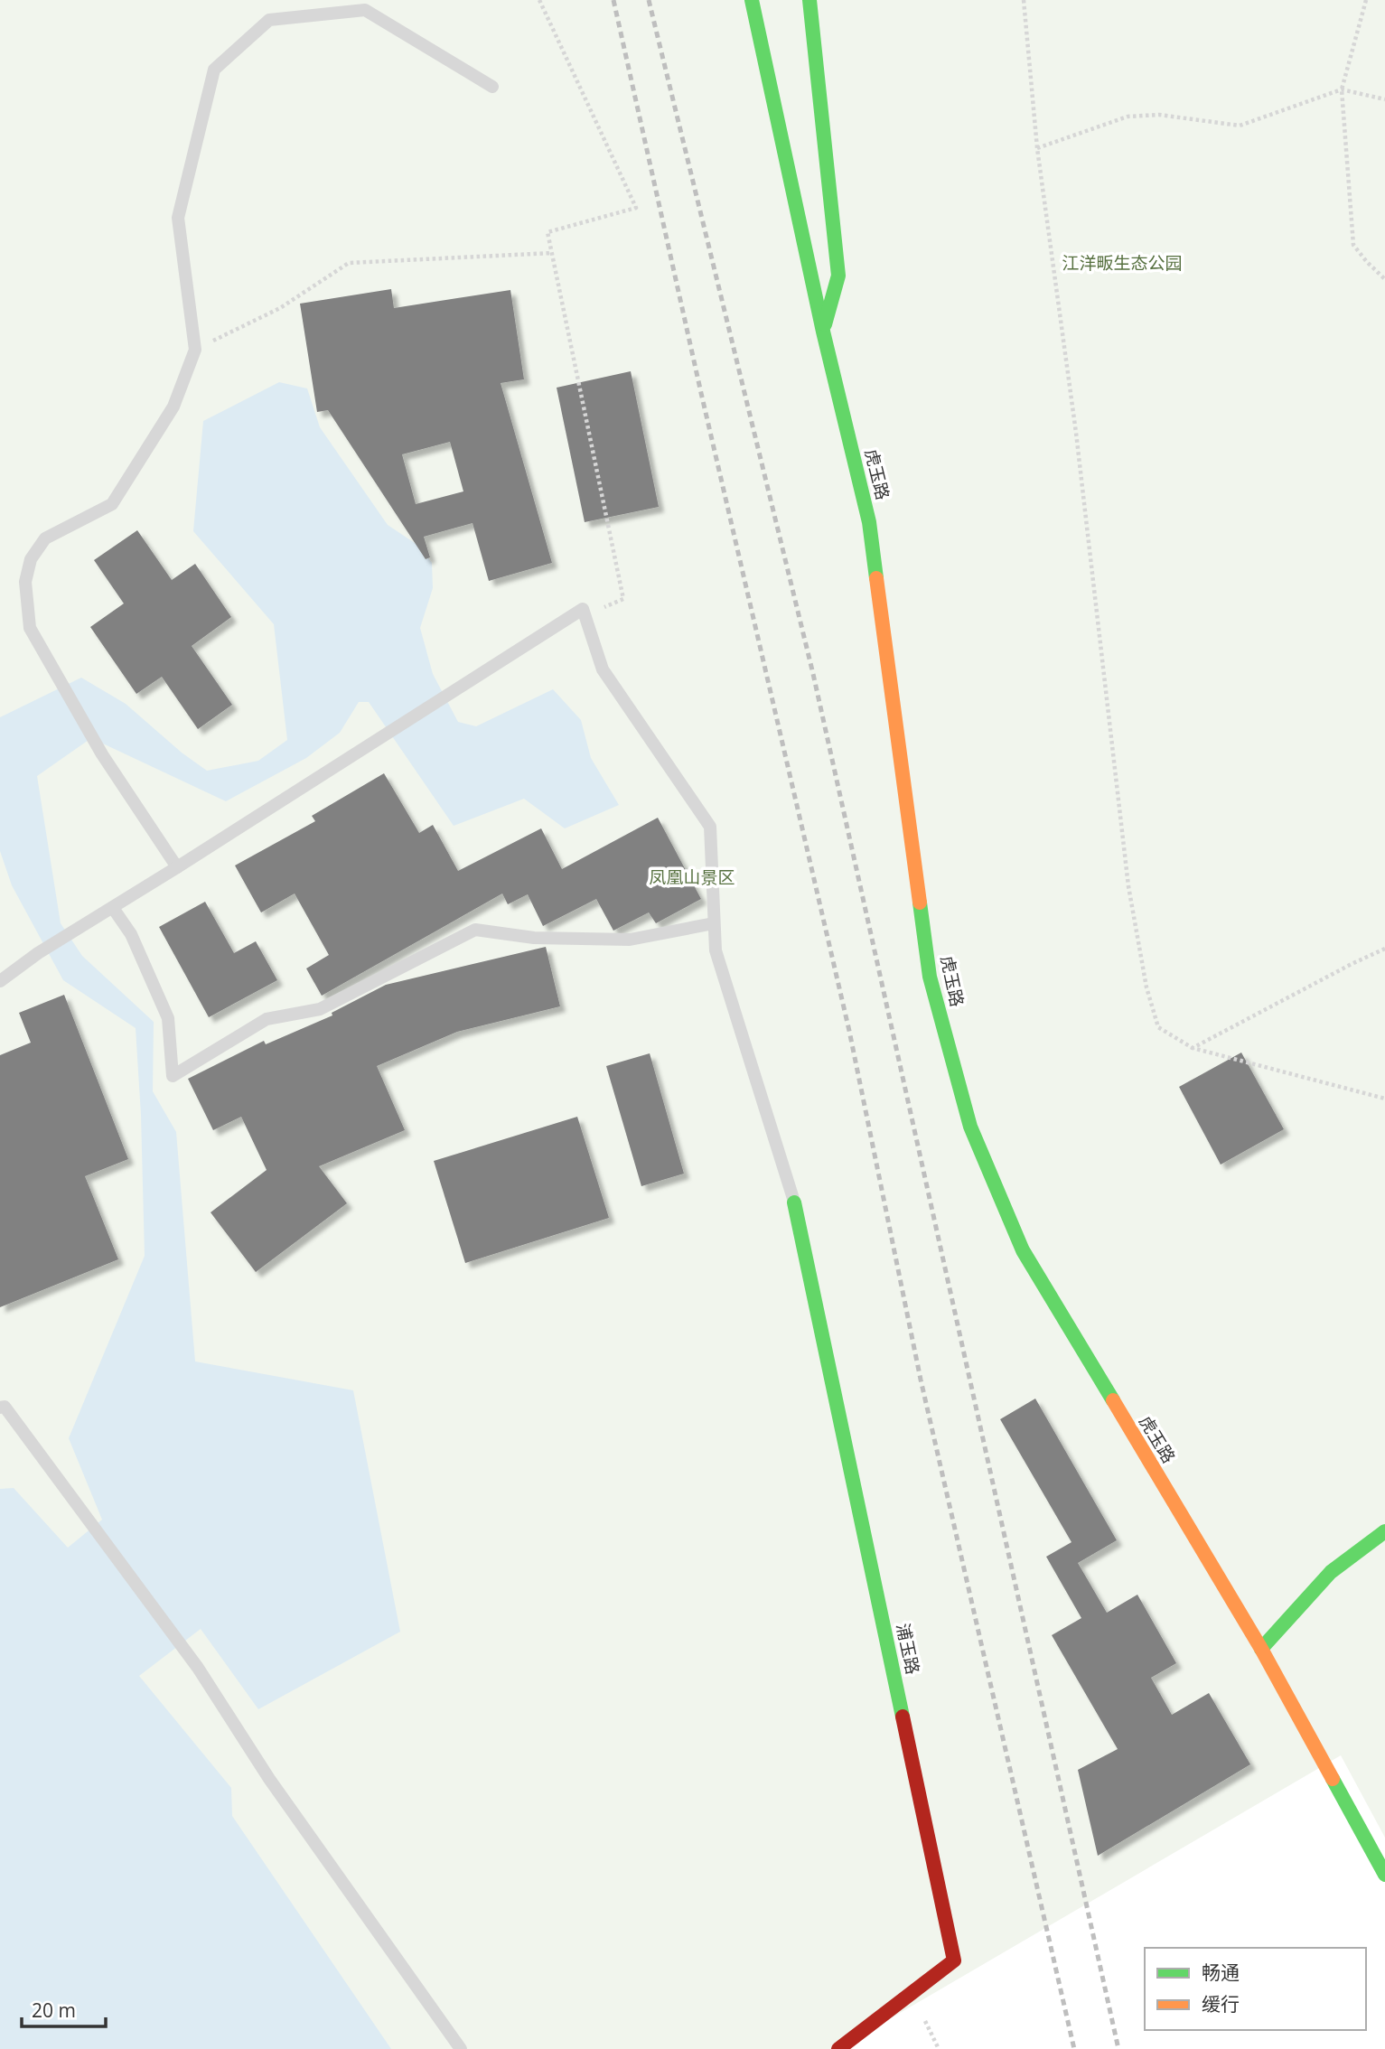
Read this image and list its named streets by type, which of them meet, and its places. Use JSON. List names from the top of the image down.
{
  "streets": {
    "street": ["虎玉路", "浦玉路"]
  },
  "parks": ["江洋畈生态公园", "凤凰山景区"],
  "legend": ["畅通", "缓行"],
  "scale_bar": "20 m"
}
